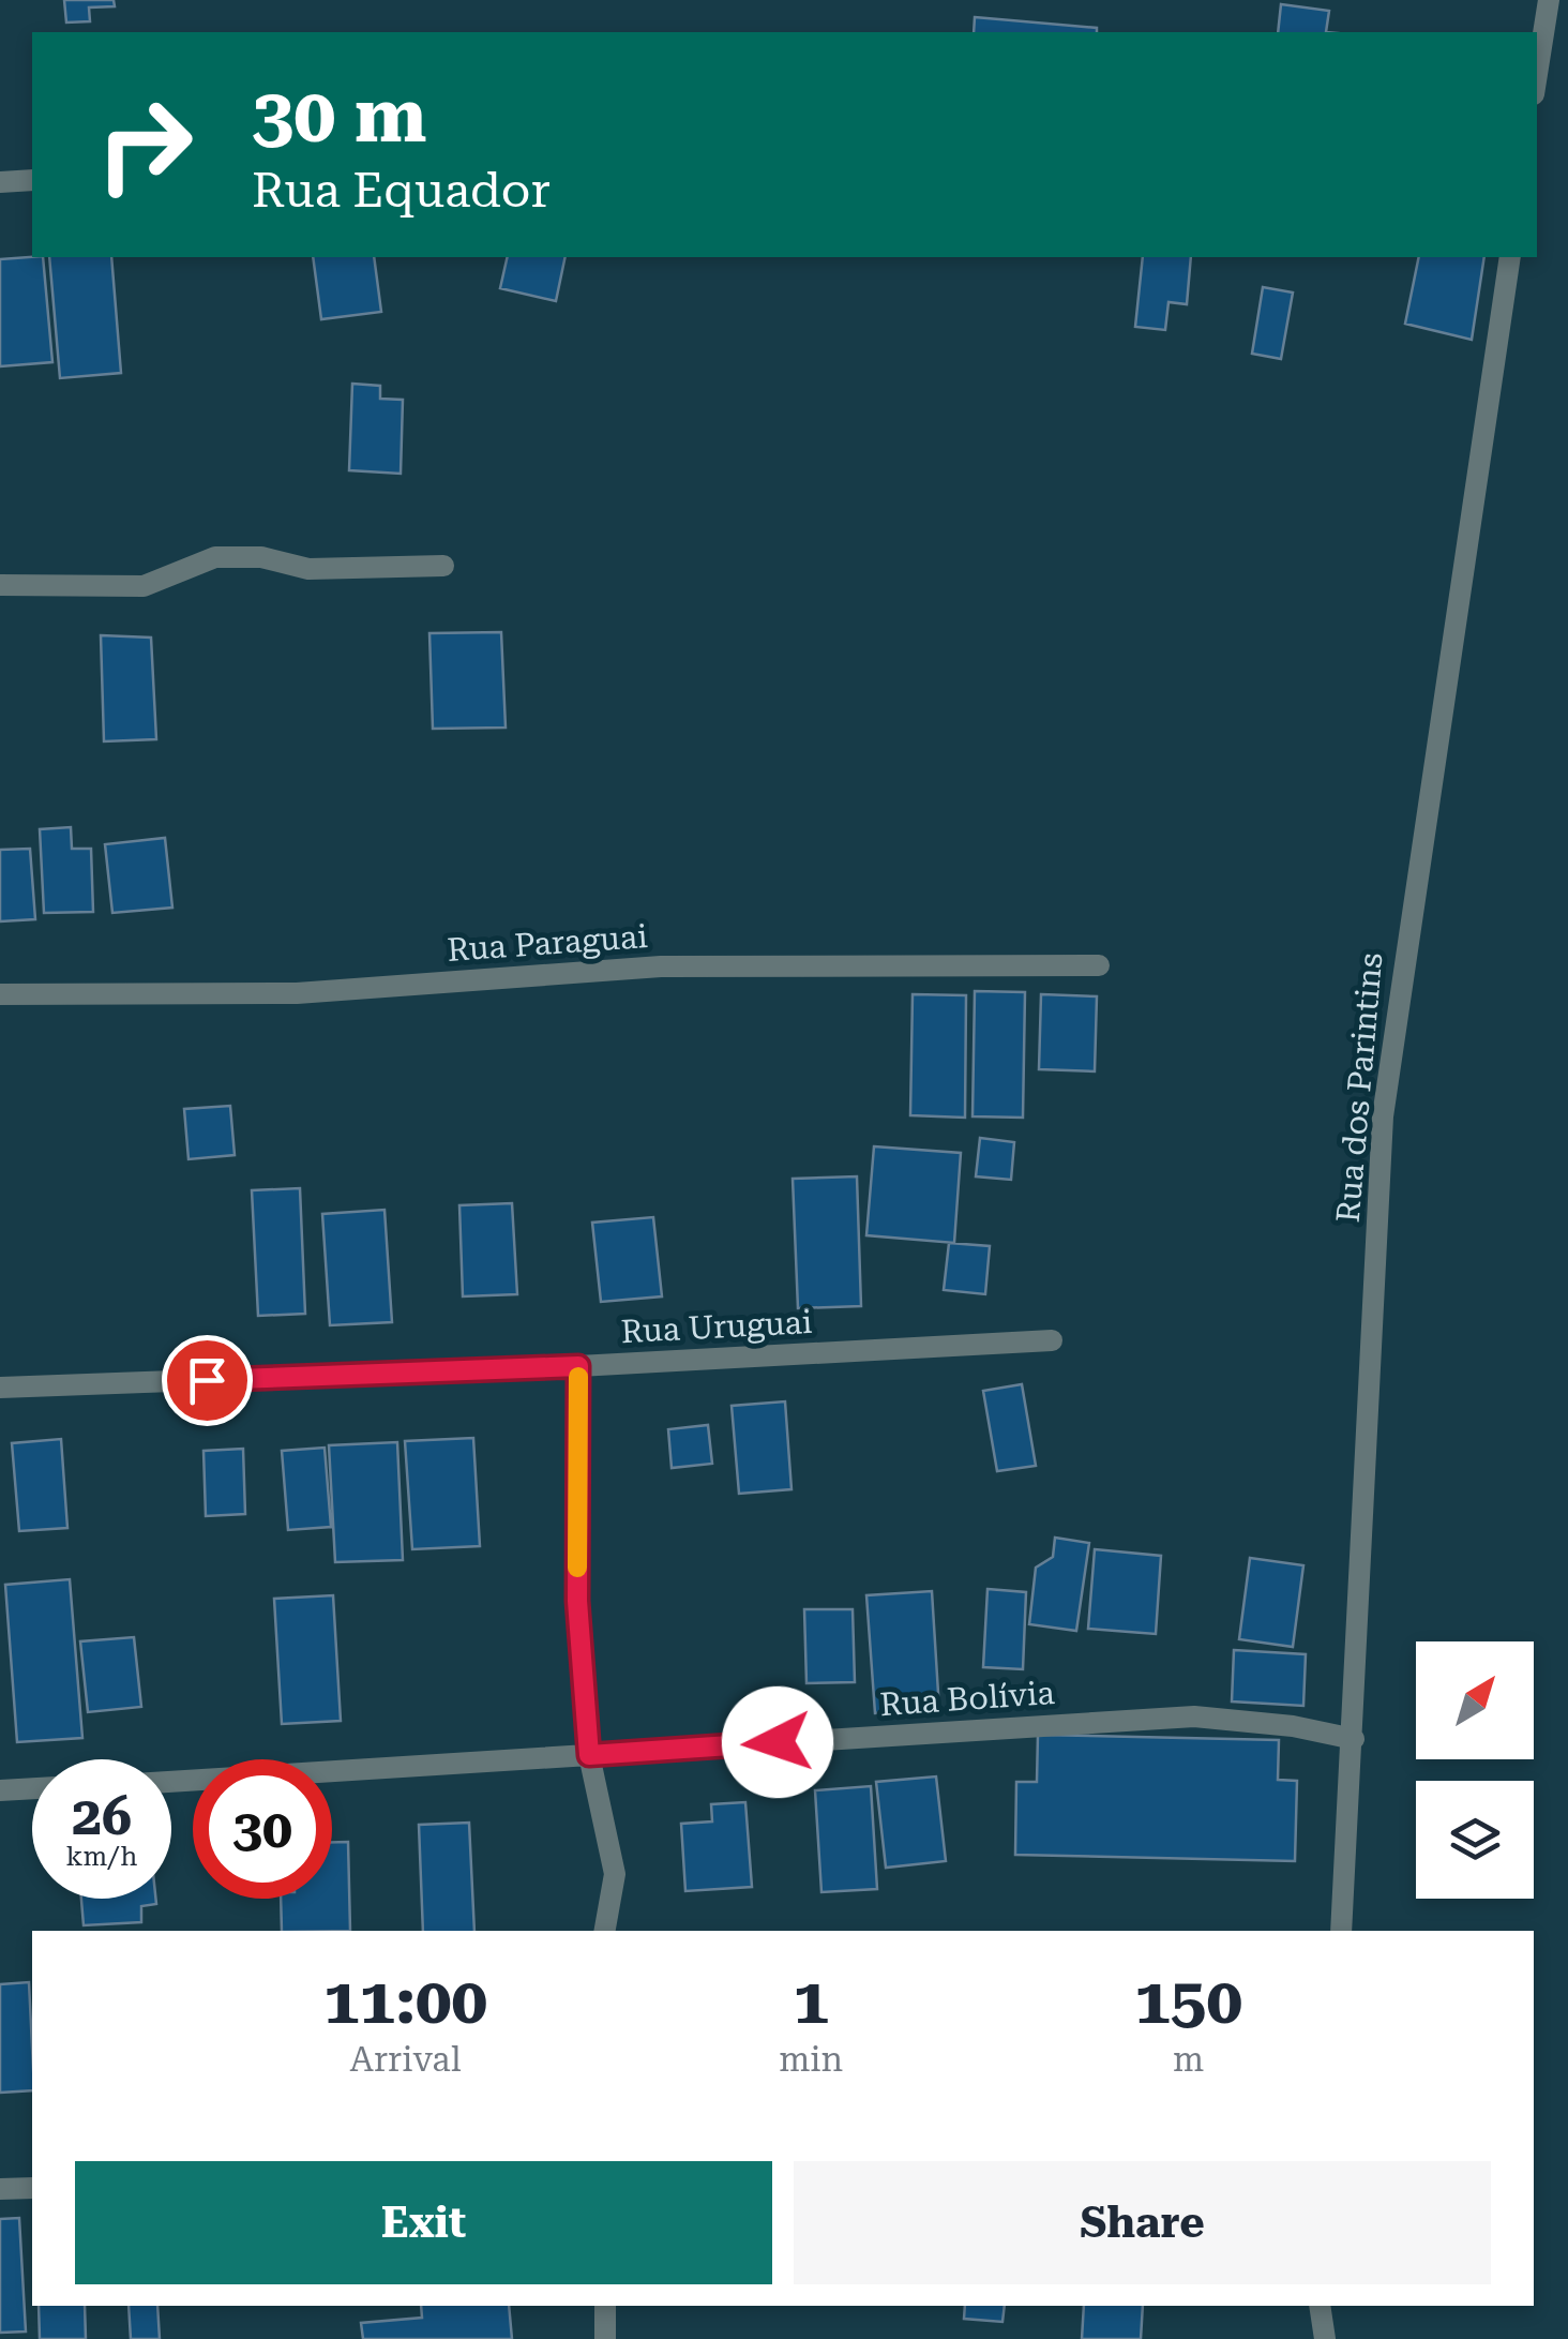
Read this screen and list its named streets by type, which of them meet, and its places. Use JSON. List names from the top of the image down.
{
  "streets": {
    "street": [
      "Rua Paraguai",
      "Rua dos Parintins",
      "Rua Uruguai",
      "Rua Bolívia"
    ]
  },
  "crossings": [
    ["Rua dos Parintins", "Rua Bolívia"]
  ],
  "north": "top right",
  "page": {
    "turn": ["30 m", "Rua Equador"],
    "speed": "26 km/h",
    "limit": "30",
    "eta": [
      "11:00",
      "Arrival",
      "1",
      "min",
      "150",
      "m"
    ],
    "buttons": ["Exit", "Share"]
  }
}
